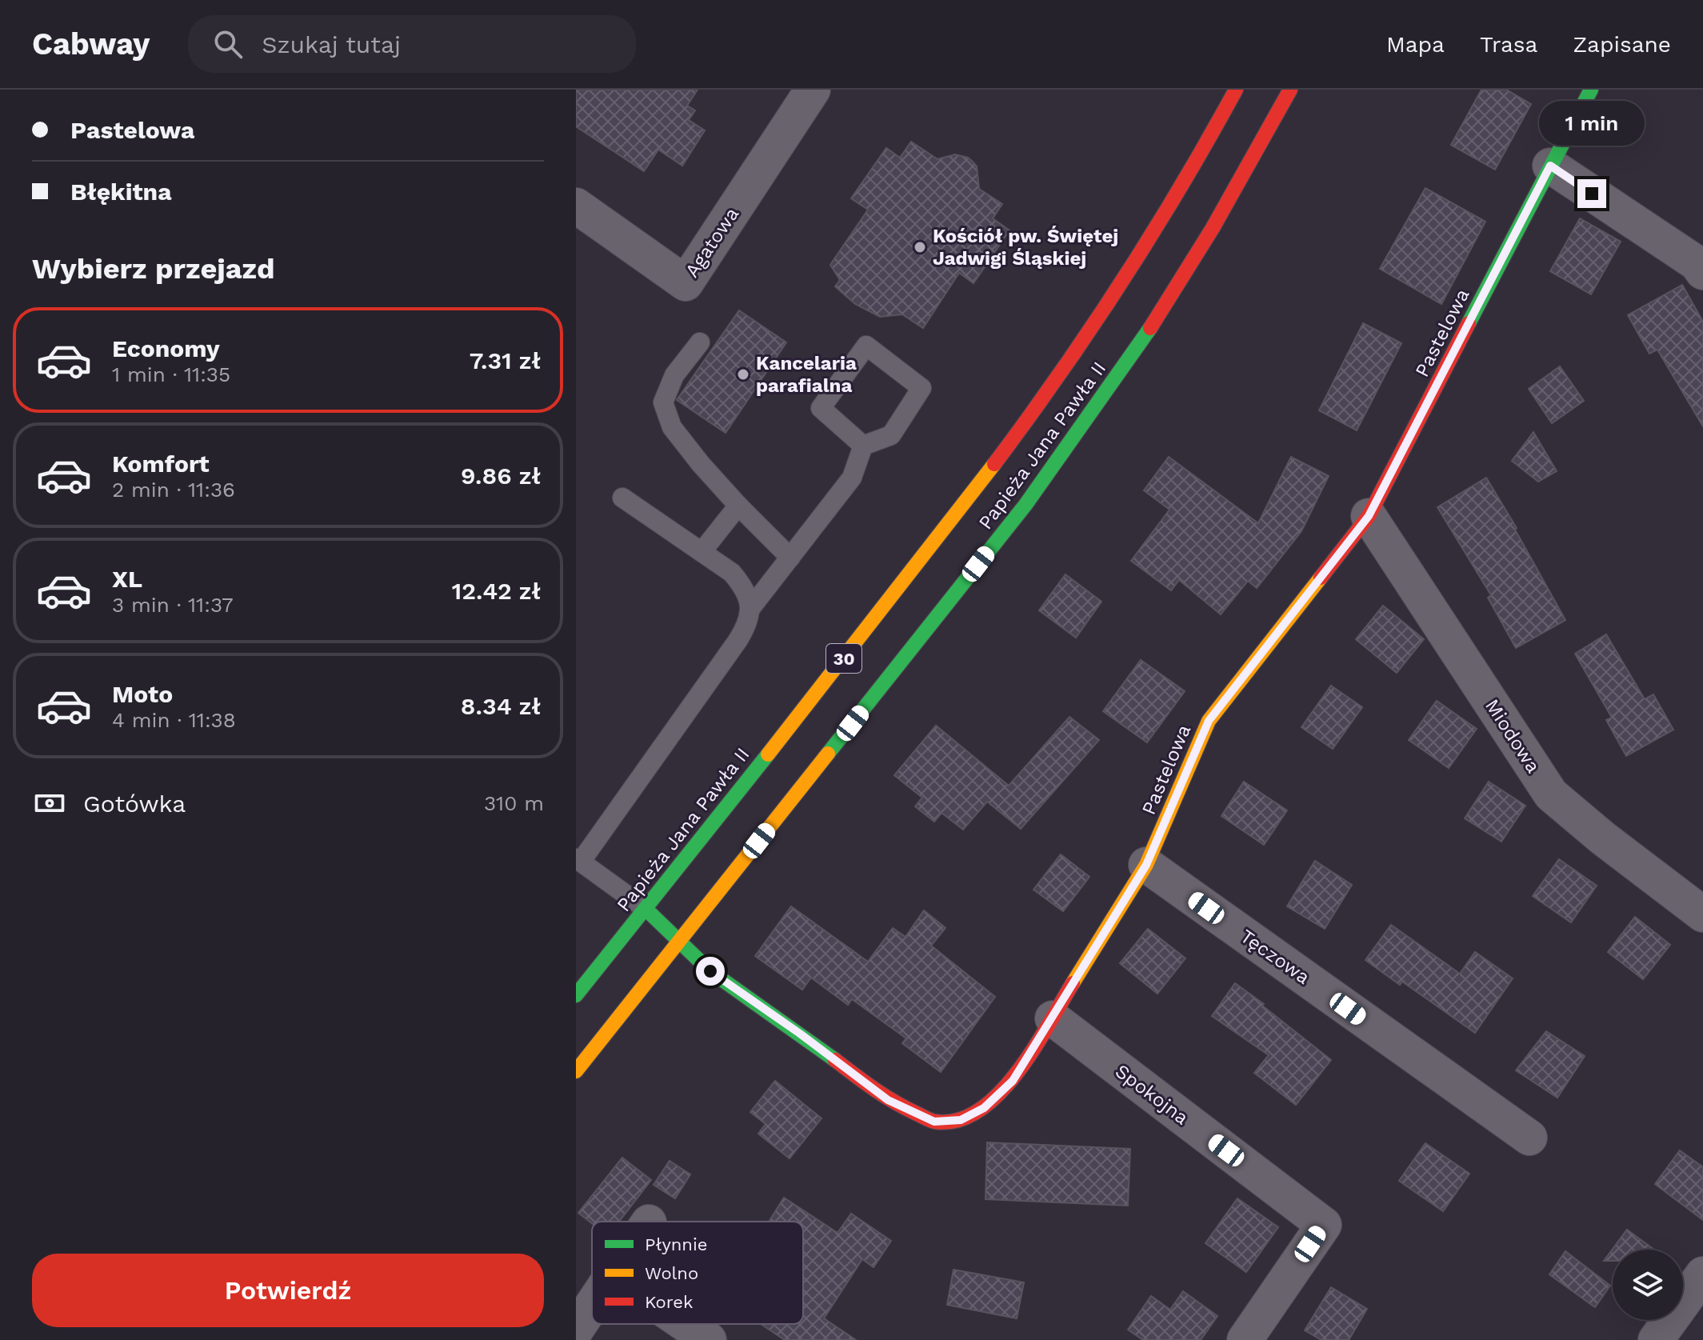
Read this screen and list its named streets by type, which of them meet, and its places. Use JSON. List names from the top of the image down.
{
  "streets": {
    "main road": ["Pastelowa", "Papieża Jana Pawła II", "30"],
    "street": [
      "Agatowa",
      "Miodowa",
      "Tęczowa",
      "Spokojna"
    ]
  },
  "crossings": [
    ["Pastelowa", "Papieża Jana Pawła II"],
    ["Pastelowa", "Miodowa"],
    ["Pastelowa", "Tęczowa"],
    ["Pastelowa", "Spokojna"]
  ],
  "places": ["Kościół pw. Świętej Jadwigi Śląskiej", "Kancelaria parafialna"],
  "legend": ["Płynnie", "Wolno", "Korek"],
  "page": {
    "header": "Cabway",
    "search": "Szukaj tutaj",
    "nav": ["Mapa", "Trasa", "Zapisane"],
    "banner": ["Pastelowa", "Błękitna"],
    "bubble": "1 min",
    "heading": "Wybierz przejazd",
    "list": [
      {
        "name": "Economy",
        "note": "1 min · 11:35",
        "value": "7.31 zł"
      },
      {
        "name": "Komfort",
        "note": "2 min · 11:36",
        "value": "9.86 zł"
      },
      {
        "name": "XL",
        "note": "3 min · 11:37",
        "value": "12.42 zł"
      },
      {
        "name": "Moto",
        "note": "4 min · 11:38",
        "value": "8.34 zł"
      }
    ],
    "pay": ["Gotówka", "310 m"],
    "buttons": "Potwierdź"
  }
}
